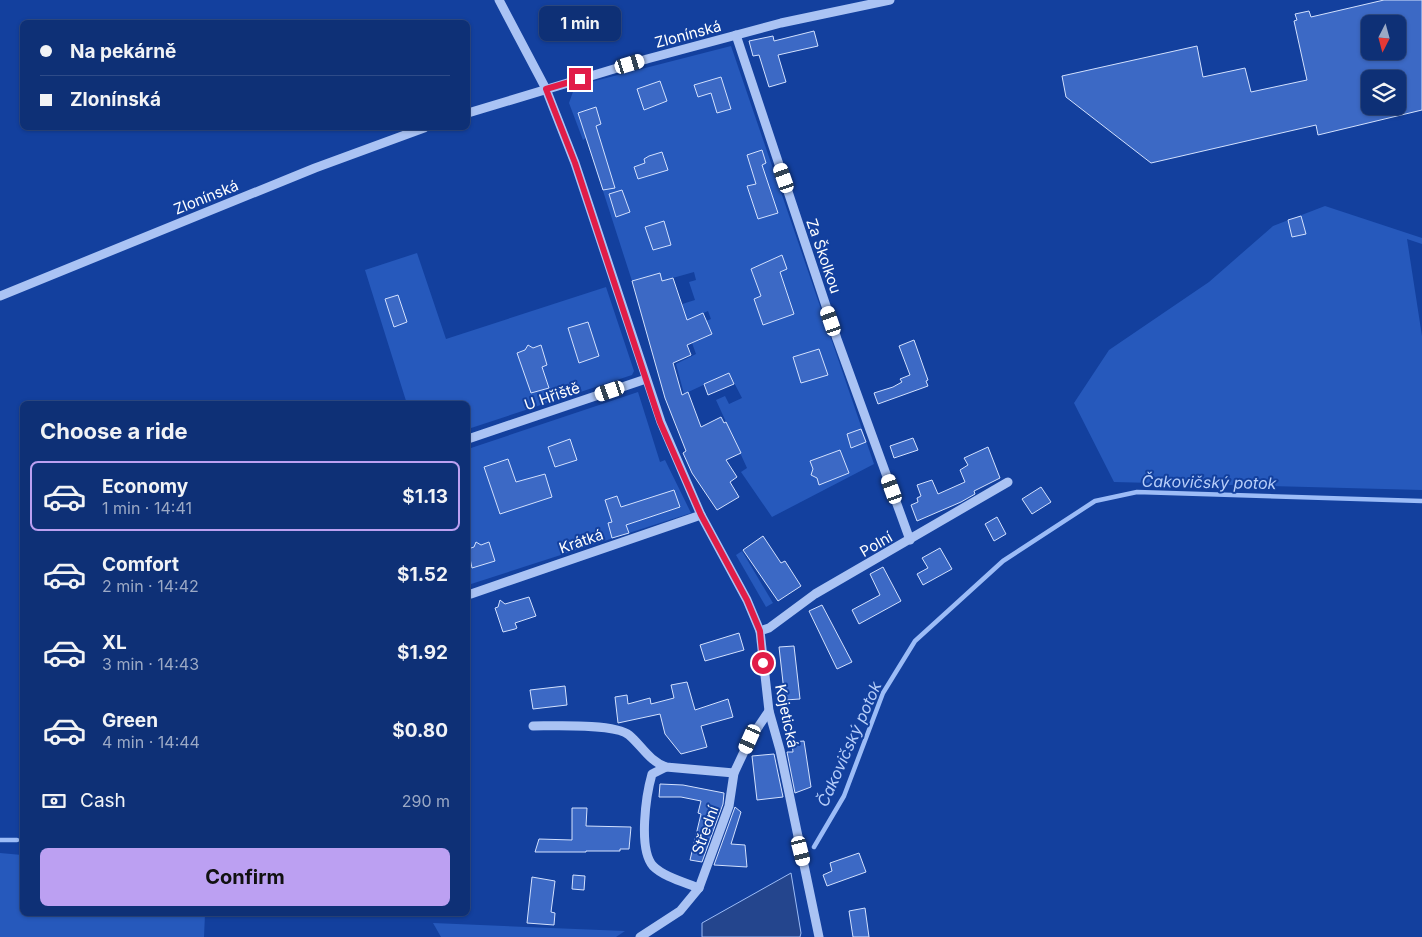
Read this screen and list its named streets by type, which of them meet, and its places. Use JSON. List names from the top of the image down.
{
  "streets": {
    "street": [
      "Zlonínská",
      "Za Školkou",
      "U Hřiště",
      "Krátká",
      "Polní",
      "Kojetická",
      "Střední"
    ]
  },
  "crossings": [
    ["Zlonínská", "Za Školkou"],
    ["Zlonínská", "Kojetická"],
    ["Za Školkou", "Polní"],
    ["U Hřiště", "Kojetická"],
    ["Krátká", "Kojetická"],
    ["Polní", "Kojetická"],
    ["Kojetická", "Střední"]
  ],
  "water": ["Čakovičský potok"],
  "north": "bottom",
  "page": {
    "bubble": "1 min",
    "banner": ["Na pekárně", "Zlonínská"],
    "heading": "Choose a ride",
    "list": [
      {
        "name": "Economy",
        "note": "1 min · 14:41",
        "value": "$1.13"
      },
      {
        "name": "Comfort",
        "note": "2 min · 14:42",
        "value": "$1.52"
      },
      {
        "name": "XL",
        "note": "3 min · 14:43",
        "value": "$1.92"
      },
      {
        "name": "Green",
        "note": "4 min · 14:44",
        "value": "$0.80"
      }
    ],
    "pay": ["Cash", "290 m"],
    "buttons": "Confirm"
  }
}
